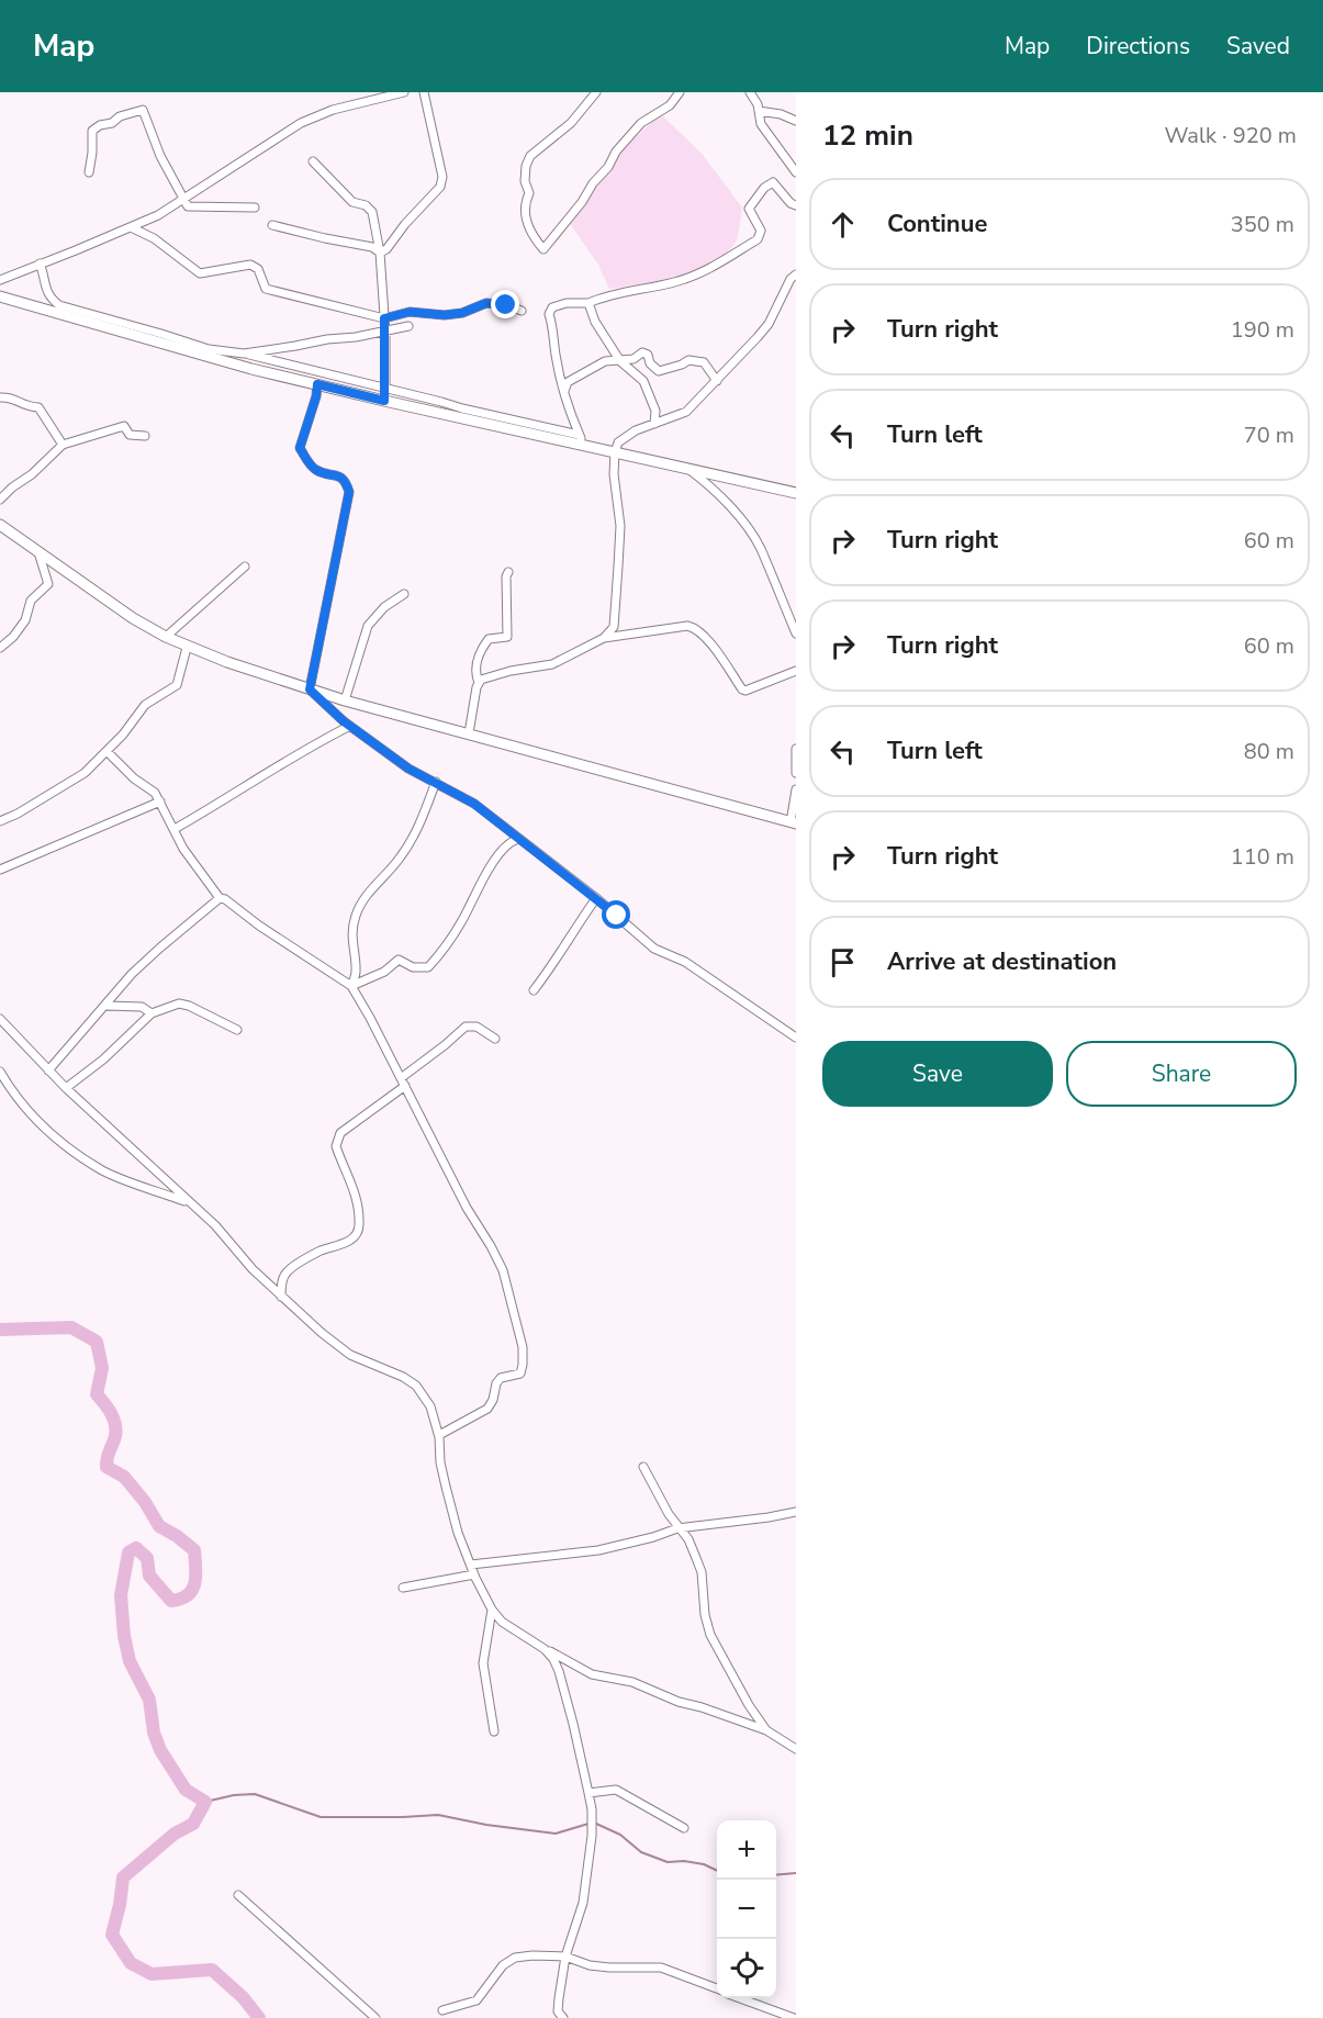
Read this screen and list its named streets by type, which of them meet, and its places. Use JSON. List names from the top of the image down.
{
  "page": {
    "header": "Map",
    "nav": ["Map", "Directions", "Saved"],
    "heading": ["12 min", "Walk · 920 m"],
    "list": [
      ["Continue", "350 m"],
      ["Turn right", "190 m"],
      ["Turn left", "70 m"],
      ["Turn right", "60 m"],
      ["Turn right", "60 m"],
      ["Turn left", "80 m"],
      ["Turn right", "110 m"],
      "Arrive at destination"
    ],
    "buttons": ["Save", "Share"],
    "map_buttons": ["+", "−"]
  }
}
